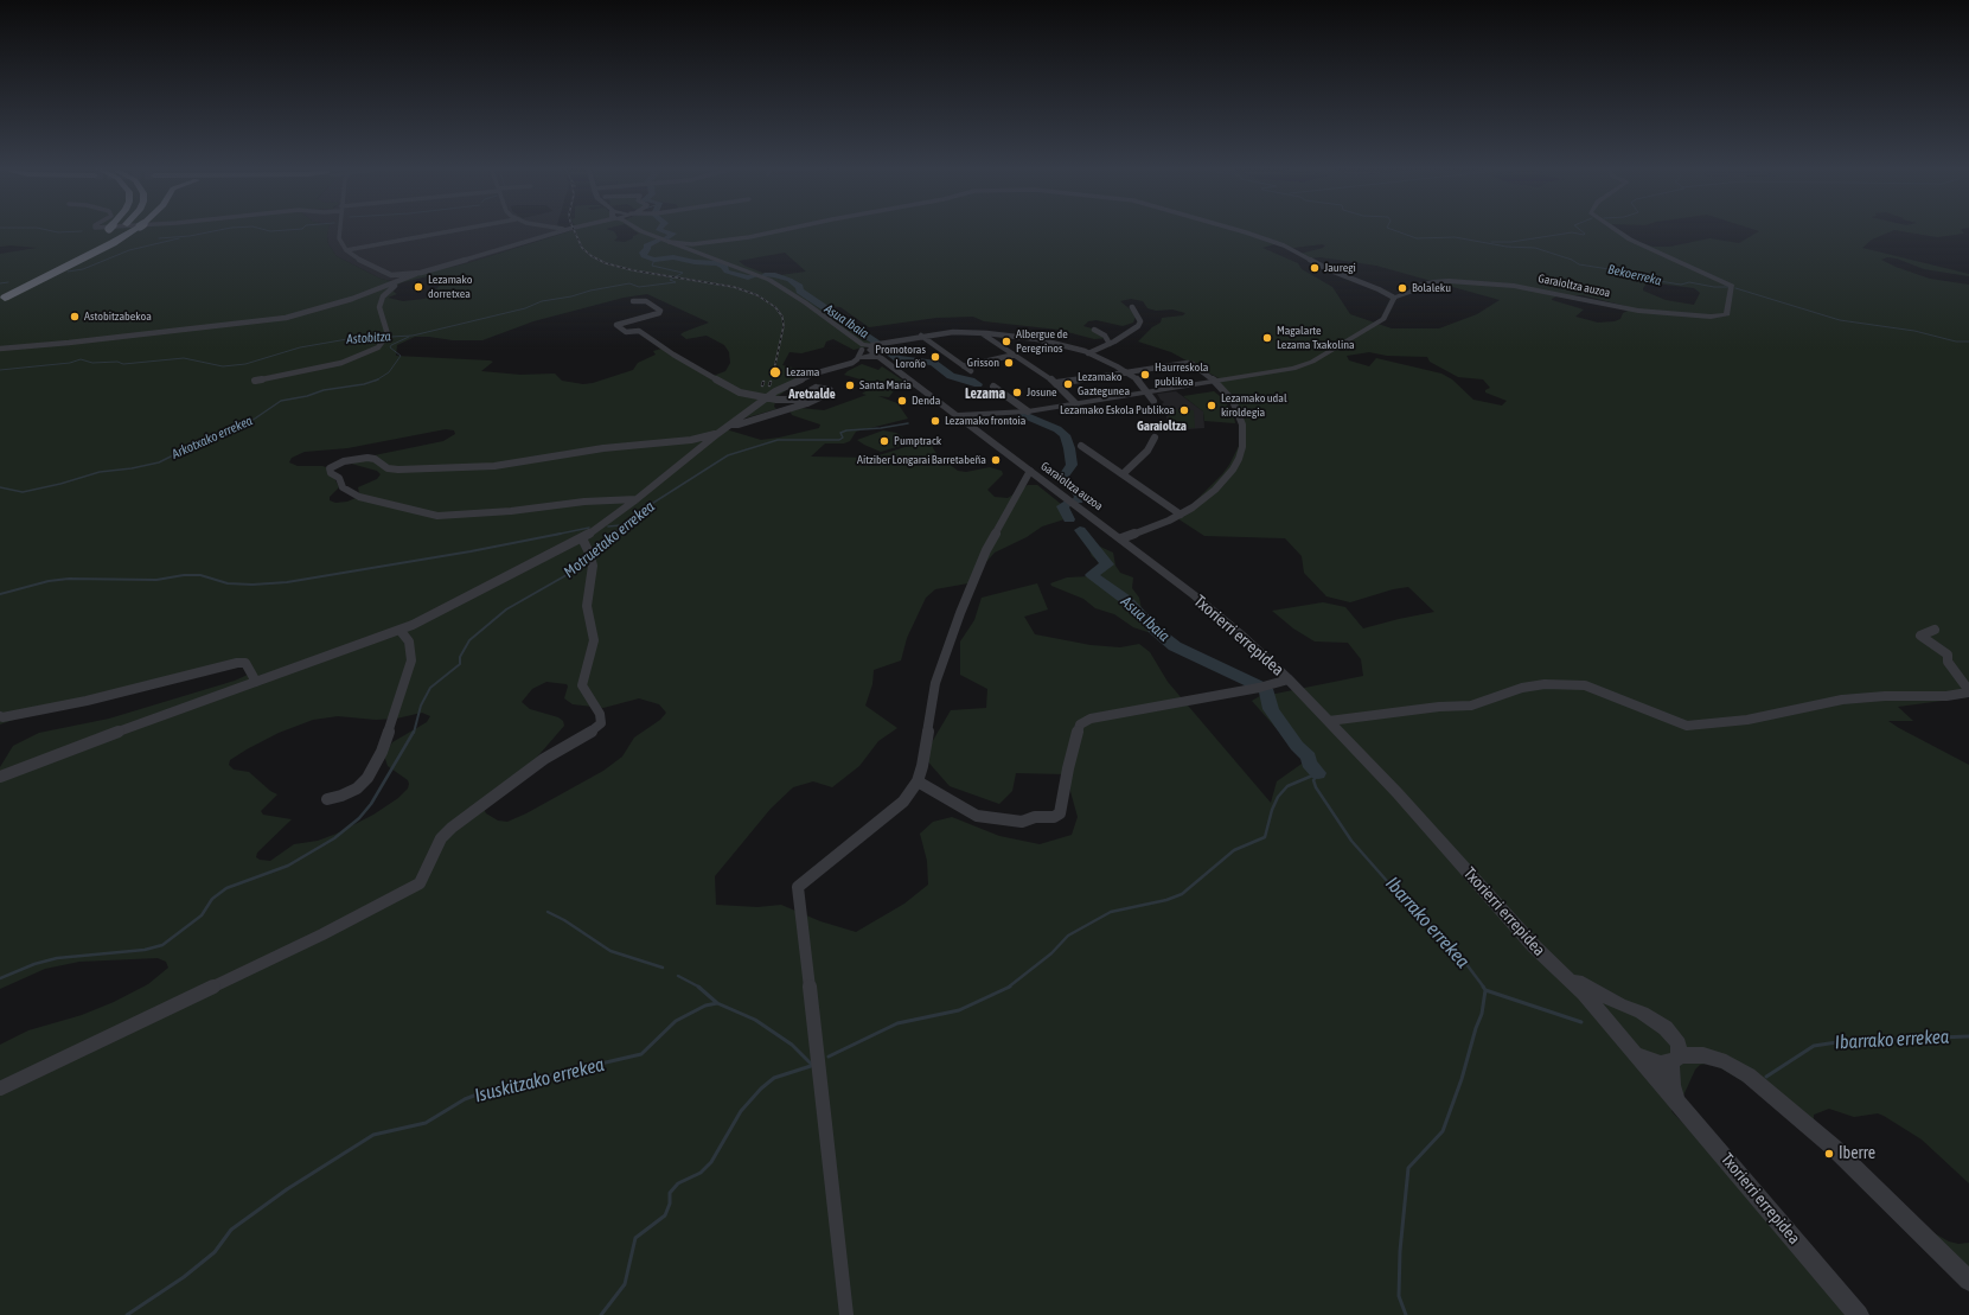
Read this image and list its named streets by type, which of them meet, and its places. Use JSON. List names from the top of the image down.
{
  "streets": {
    "street": ["Garaioltza auzoa", "Txorierri errepidea"]
  },
  "crossings": [
    ["Garaioltza auzoa", "Txorierri errepidea"]
  ],
  "districts": ["Lezama", "Aretxalde", "Garaioltza"],
  "water": [
    "Bekoerreka",
    "Asua Ibaia",
    "Astobitza",
    "Arkotxako errekea",
    "Motruetako errekea",
    "Ibarrako errekea",
    "Isuskitzako errekea"
  ],
  "places": [
    "Jauregi",
    "Lezamako dorretxea",
    "Bolaleku",
    "Astobitzabekoa",
    "Magalarte Lezama Txakolina",
    "Albergue de Peregrinos",
    "Promotoras Loroño",
    "Grisson",
    "Lezama",
    "Haurreskola publikoa",
    "Lezamako Gaztegunea",
    "Santa Maria",
    "Josune",
    "Denda",
    "Lezamako udal kiroldegia",
    "Lezamako Eskola Publikoa",
    "Lezamako frontoia",
    "Pumptrack",
    "Aitziber Longarai Barretabeña",
    "Iberre"
  ]
}
